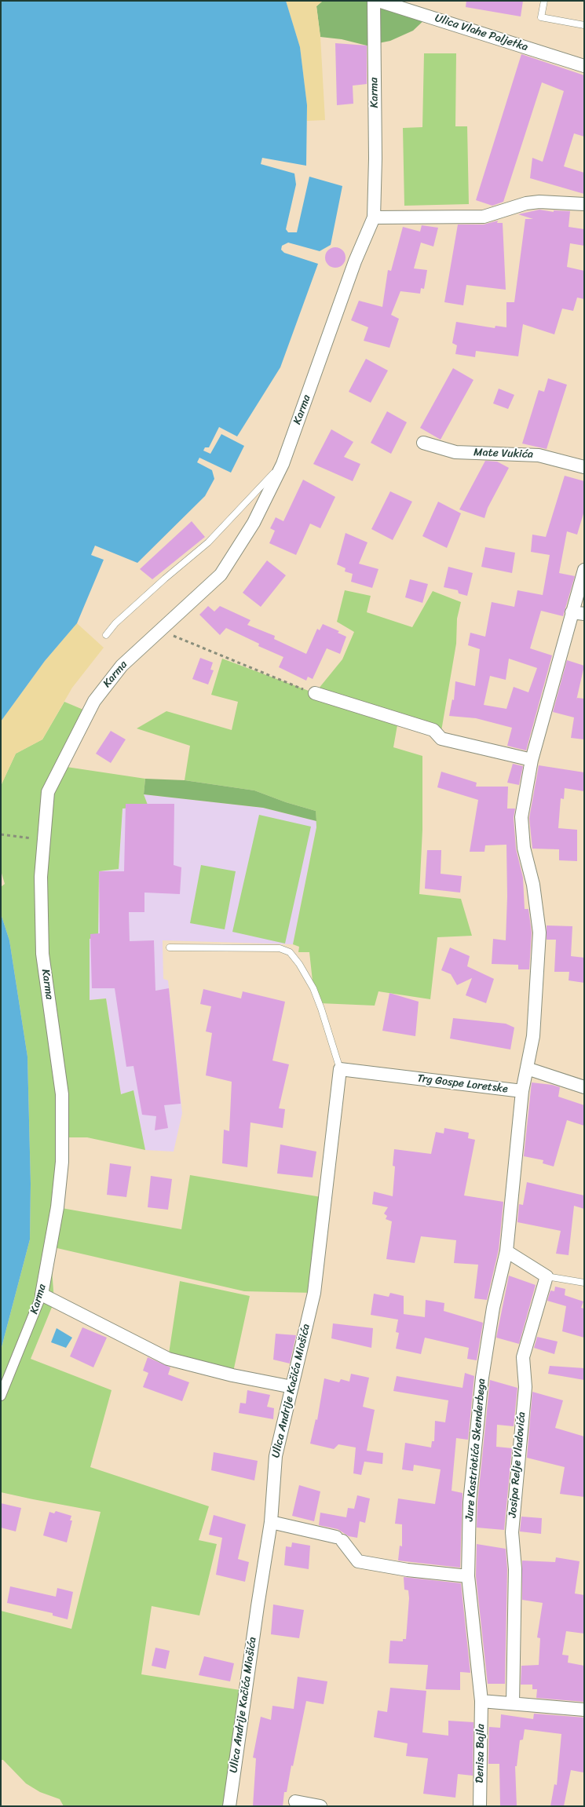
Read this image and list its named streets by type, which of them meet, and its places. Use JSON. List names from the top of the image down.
{
  "streets": {
    "street": [
      "Ulica Vlahe Paljetka",
      "Karma",
      "Mate Vukića",
      "Trg Gospe Loretske",
      "Ulica Andrije Kačića Miošića",
      "Jure Kastriotića Skenderbega",
      "Josipa Relje Vladovića",
      "Denisa Bajla"
    ]
  },
  "crossings": [
    ["Trg Gospe Loretske", "Ulica Andrije Kačića Miošića"],
    ["Trg Gospe Loretske", "Jure Kastriotića Skenderbega"],
    ["Jure Kastriotića Skenderbega", "Denisa Bajla"]
  ]
}
